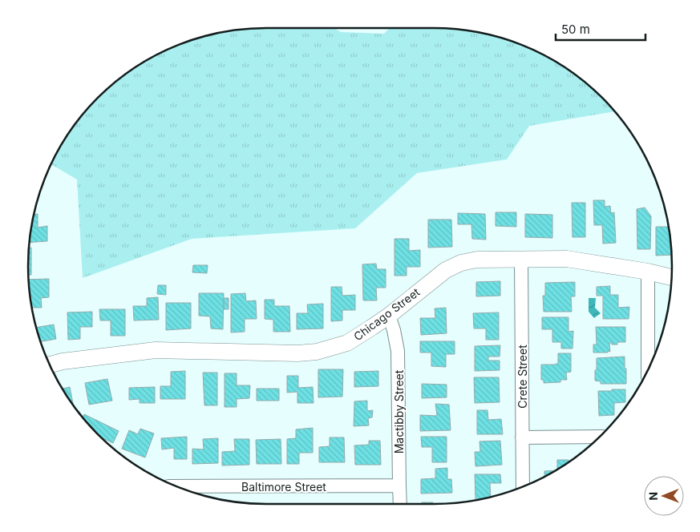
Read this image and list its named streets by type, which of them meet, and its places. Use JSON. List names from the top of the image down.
{
  "streets": {
    "street": [
      "Chicago Street",
      "Crete Street",
      "Mactibby Street",
      "Baltimore Street"
    ]
  },
  "crossings": [
    ["Chicago Street", "Crete Street"],
    ["Chicago Street", "Mactibby Street"],
    ["Mactibby Street", "Baltimore Street"]
  ],
  "scale_bar": "50 m",
  "north": "left"
}
